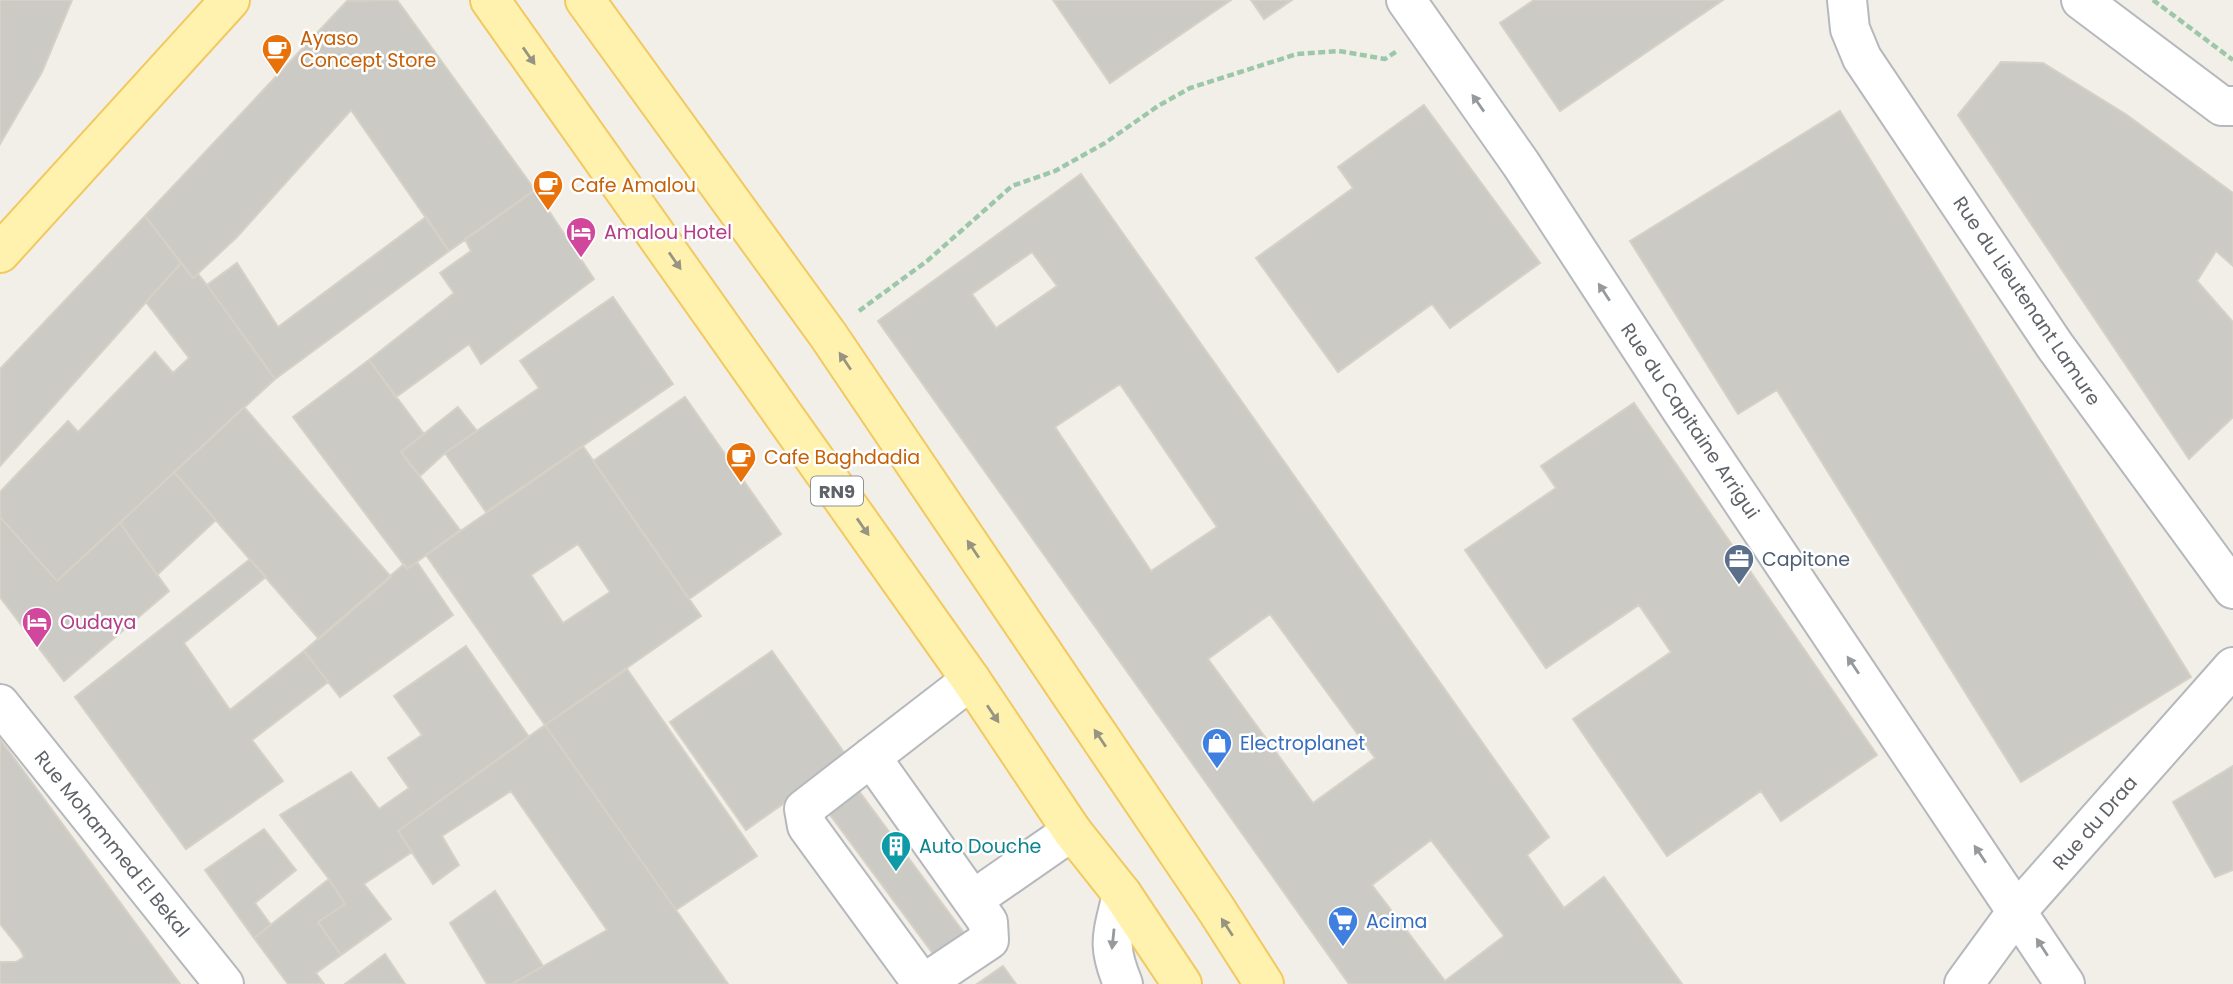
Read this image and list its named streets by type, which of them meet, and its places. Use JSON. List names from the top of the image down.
{
  "streets": {
    "main road": ["RN9"],
    "street": [
      "Rue du Lieutenant Lamure",
      "Rue du Capitaine Arrigui",
      "Rue du Draa",
      "Rue Mohammed El Bekal"
    ]
  },
  "crossings": [
    ["Rue du Capitaine Arrigui", "Rue du Draa"]
  ],
  "one_way": ["Rue du Capitaine Arrigui"],
  "places": {
    "cafe": ["Ayaso Concept Store", "Cafe Amalou", "Cafe Baghdadia"],
    "hotel": ["Amalou Hotel", "Oudaya"],
    "office": ["Capitone"],
    "shop": ["Electroplanet"],
    "building": ["Auto Douche"],
    "supermarket": ["Acima"]
  }
}
